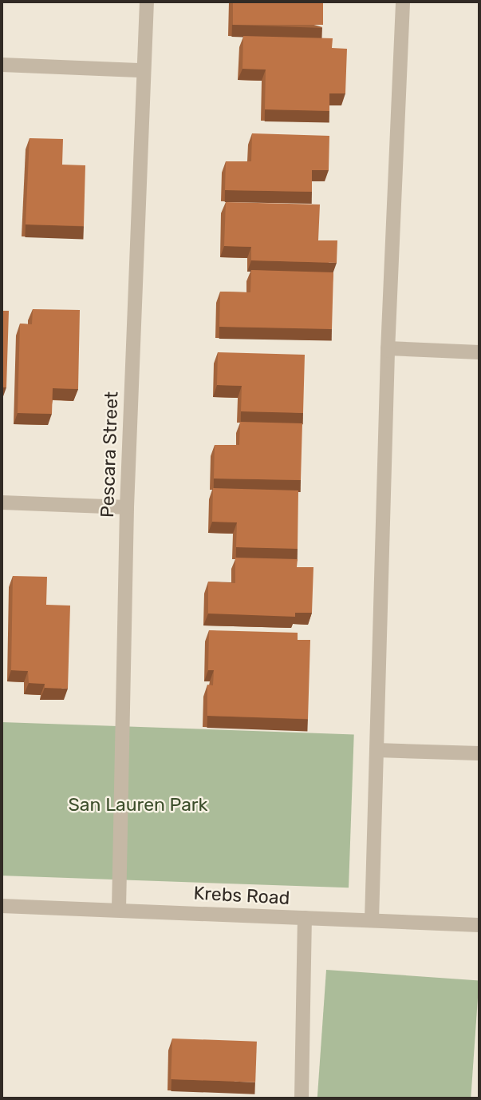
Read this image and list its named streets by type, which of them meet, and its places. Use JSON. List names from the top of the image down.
{
  "streets": {
    "street": ["Pescara Street", "Krebs Road"]
  },
  "crossings": [
    ["Pescara Street", "Krebs Road"]
  ],
  "parks": ["San Lauren Park"]
}
